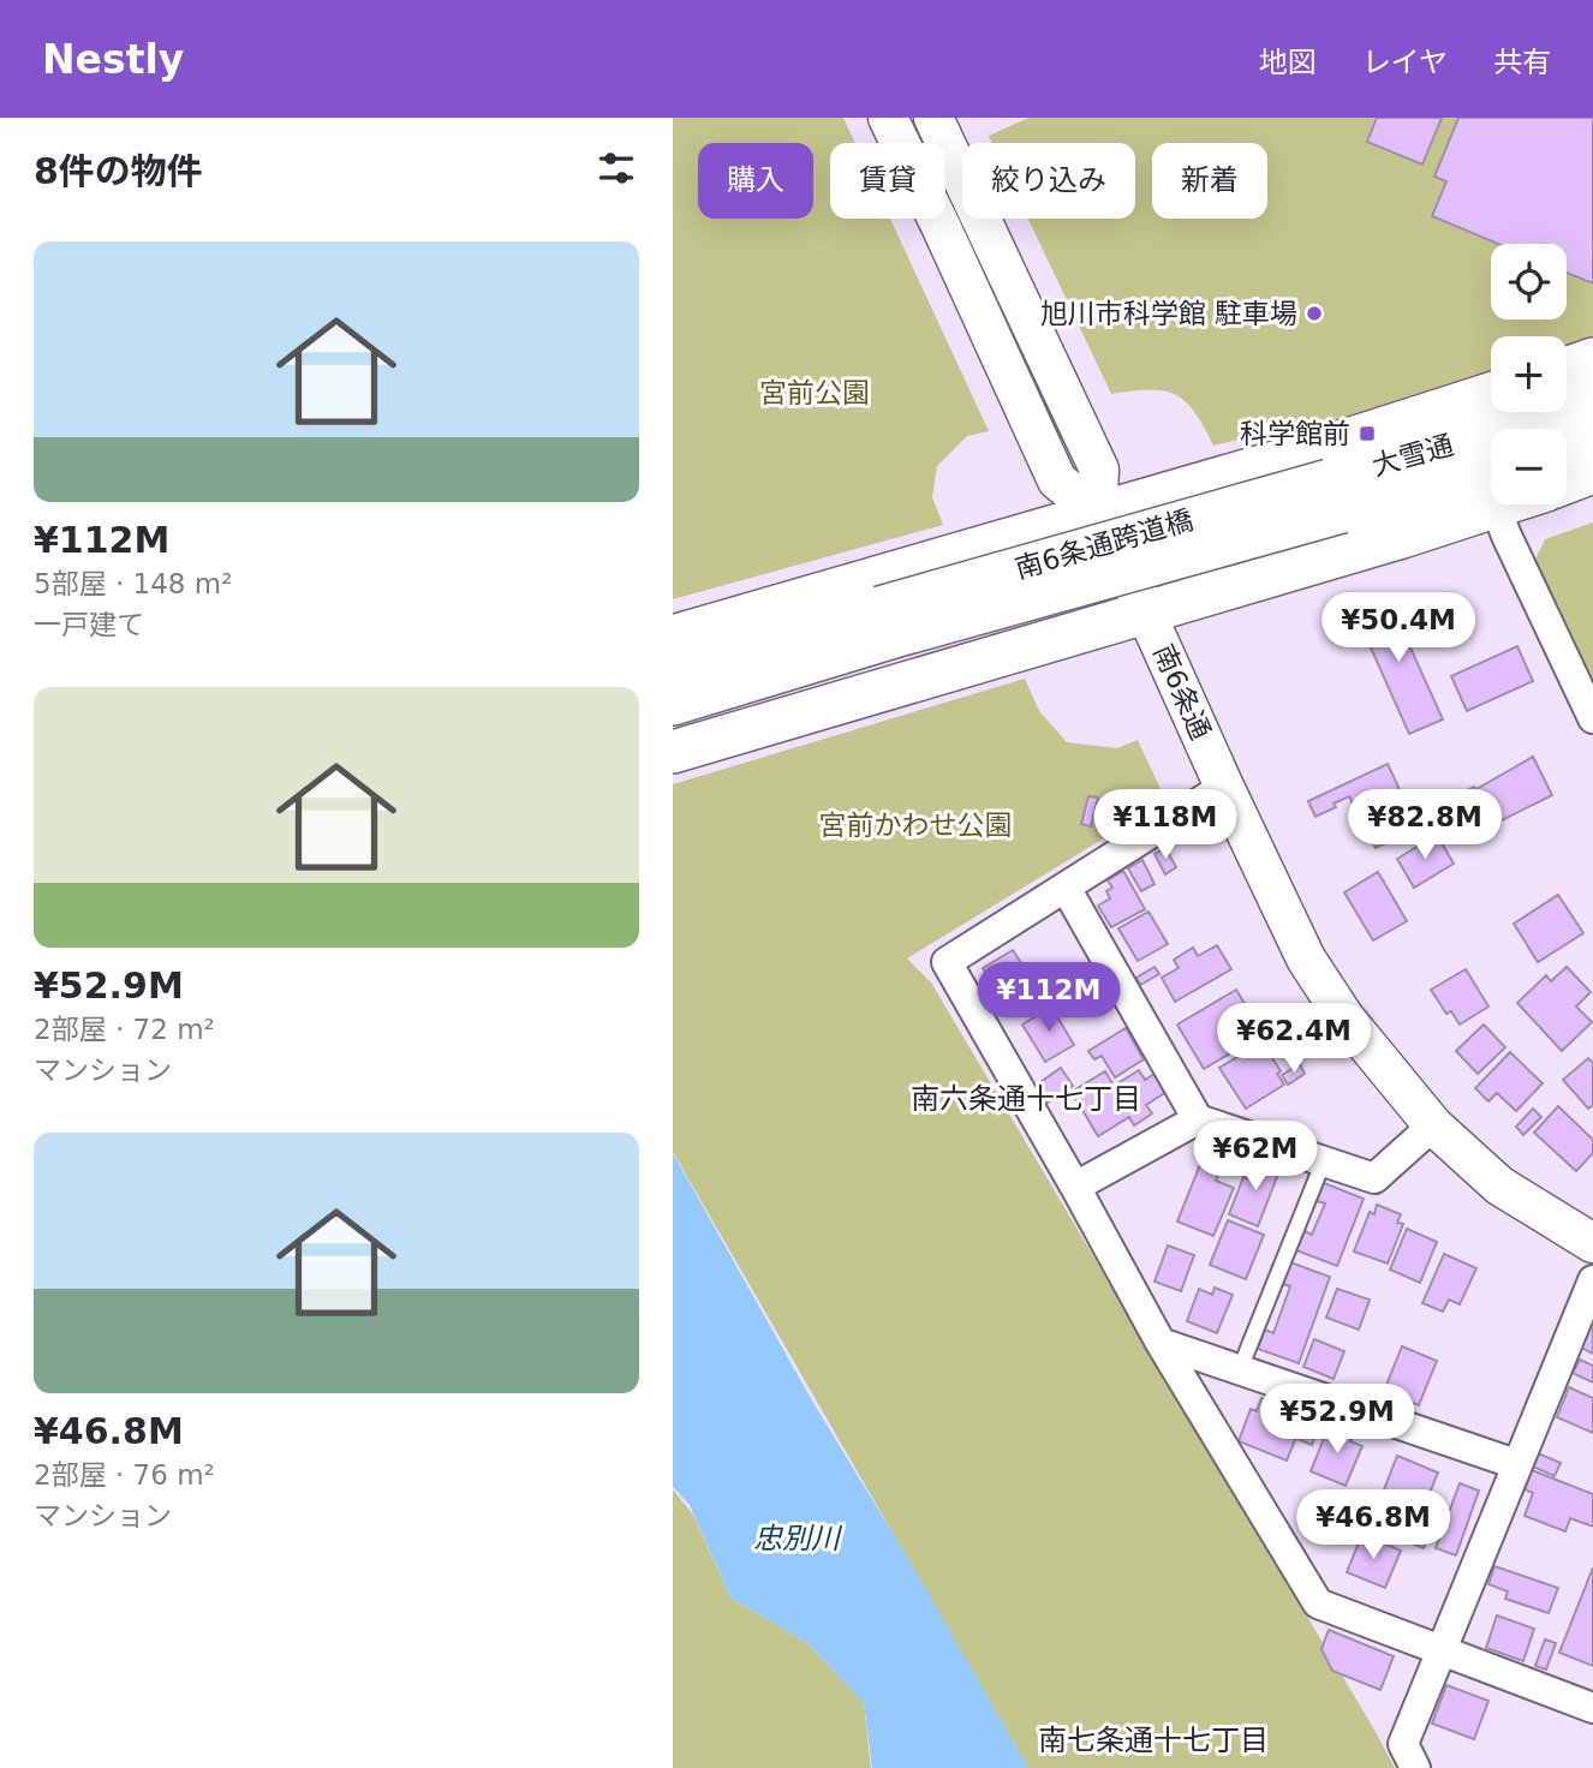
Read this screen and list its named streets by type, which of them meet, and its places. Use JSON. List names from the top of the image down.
{
  "streets": {
    "main road": ["大雪通", "南6条通跨道橋"],
    "street": ["南6条通"]
  },
  "crossings": [
    ["大雪通", "南6条通跨道橋"]
  ],
  "districts": ["南六条通十七丁目", "南七条通十七丁目"],
  "water": ["忠別川"],
  "parks": ["宮前公園", "宮前かわせ公園"],
  "places": {
    "other": ["旭川市科学館 駐車場"],
    "transit": ["科学館前"]
  },
  "page": {
    "header": "Nestly",
    "nav": ["地図", "レイヤ", "共有"],
    "heading": "8件の物件",
    "chip": [
      "購入",
      "賃貸",
      "絞り込み",
      "新着"
    ],
    "list": [
      {
        "name": "¥112M",
        "note": "5部屋 · 148 m² · 一戸建て"
      },
      {
        "name": "¥52.9M",
        "note": "2部屋 · 72 m² · マンション"
      },
      {
        "name": "¥46.8M",
        "note": "2部屋 · 76 m² · マンション"
      }
    ],
    "map_buttons": ["+", "−"],
    "price": [
      "¥50.4M",
      "¥118M",
      "¥82.8M",
      "¥112M",
      "¥62.4M",
      "¥62M",
      "¥52.9M",
      "¥46.8M"
    ]
  }
}
